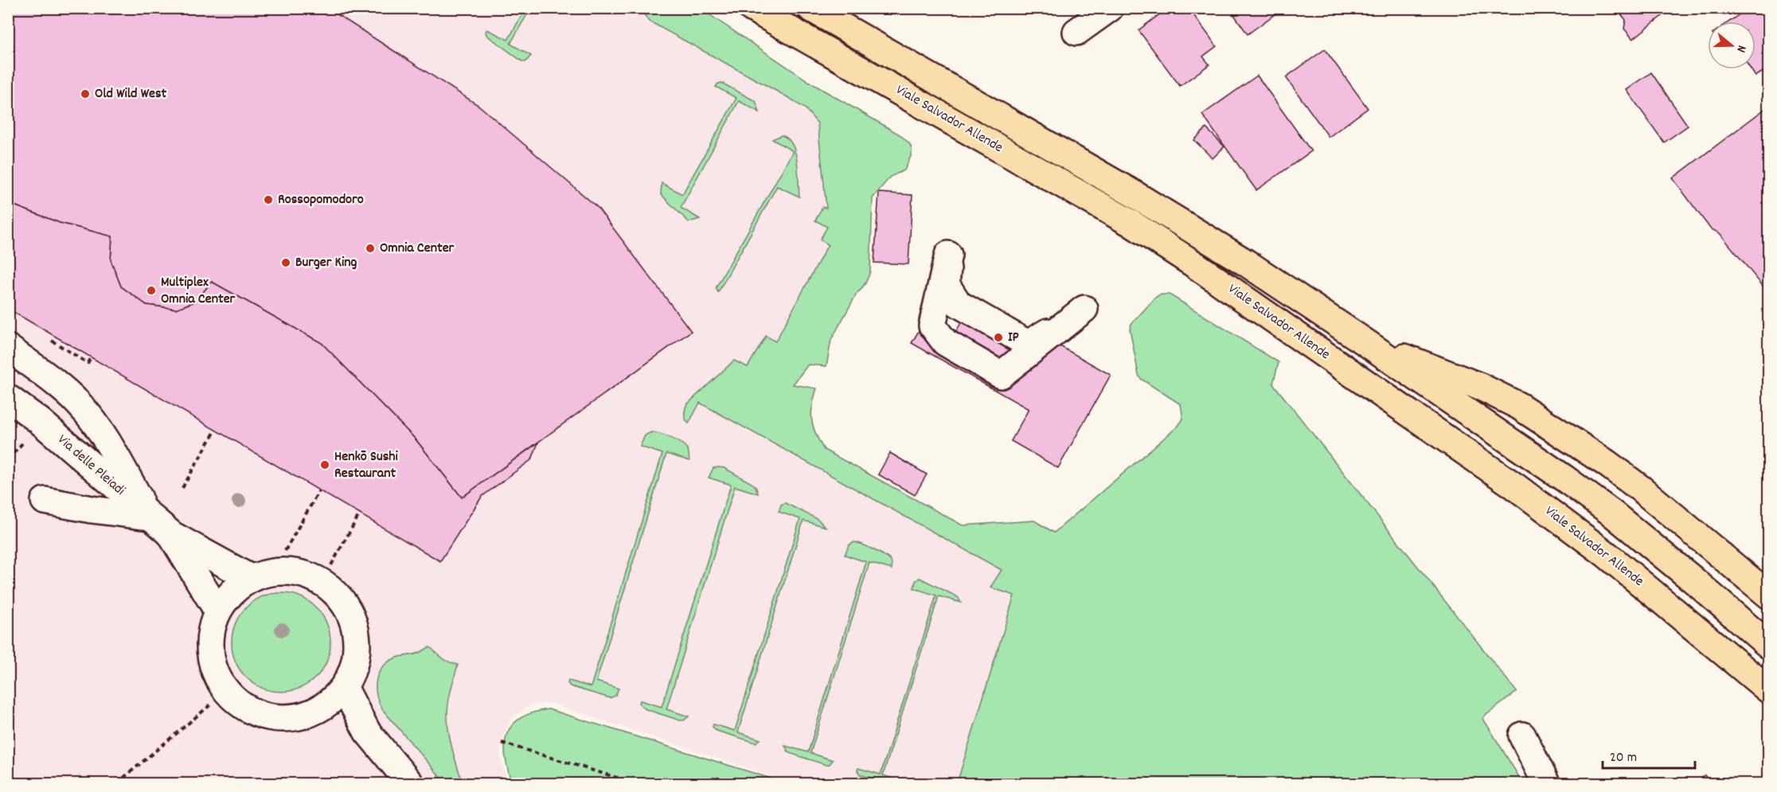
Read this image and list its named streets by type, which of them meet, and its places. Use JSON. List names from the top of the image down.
{
  "streets": {
    "main road": ["Viale Salvador Allende"],
    "street": ["Via delle Pleiadi"]
  },
  "places": [
    "Old Wild West",
    "Rossopomodoro",
    "Omnia Center",
    "Burger King",
    "Multiplex Omnia Center",
    "IP",
    "Henkō Sushi Restaurant"
  ],
  "scale_bar": "20 m",
  "north": "right"
}
